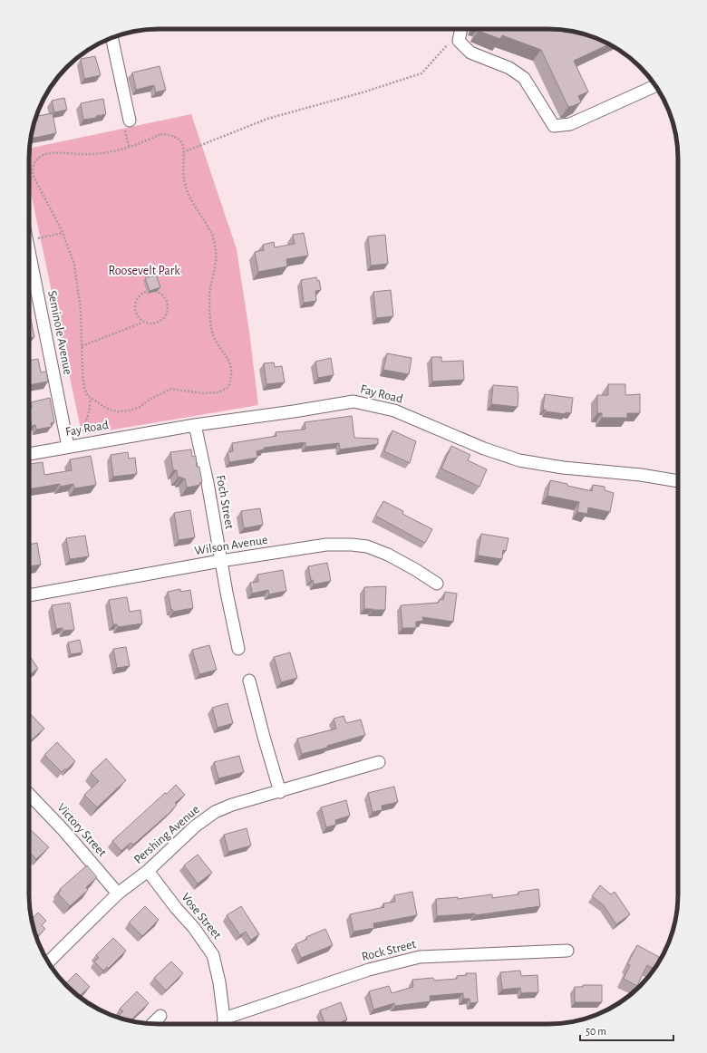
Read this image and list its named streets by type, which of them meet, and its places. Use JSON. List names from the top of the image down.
{
  "streets": {
    "street": [
      "Seminole Avenue",
      "Fay Road",
      "Foch Street",
      "Wilson Avenue",
      "Victory Street",
      "Pershing Avenue",
      "Vose Street",
      "Rock Street"
    ]
  },
  "crossings": [
    ["Seminole Avenue", "Fay Road"],
    ["Fay Road", "Foch Street"],
    ["Foch Street", "Wilson Avenue"],
    ["Victory Street", "Pershing Avenue"],
    ["Pershing Avenue", "Vose Street"],
    ["Vose Street", "Rock Street"]
  ],
  "parks": ["Roosevelt Park"],
  "scale_bar": "50 m"
}
